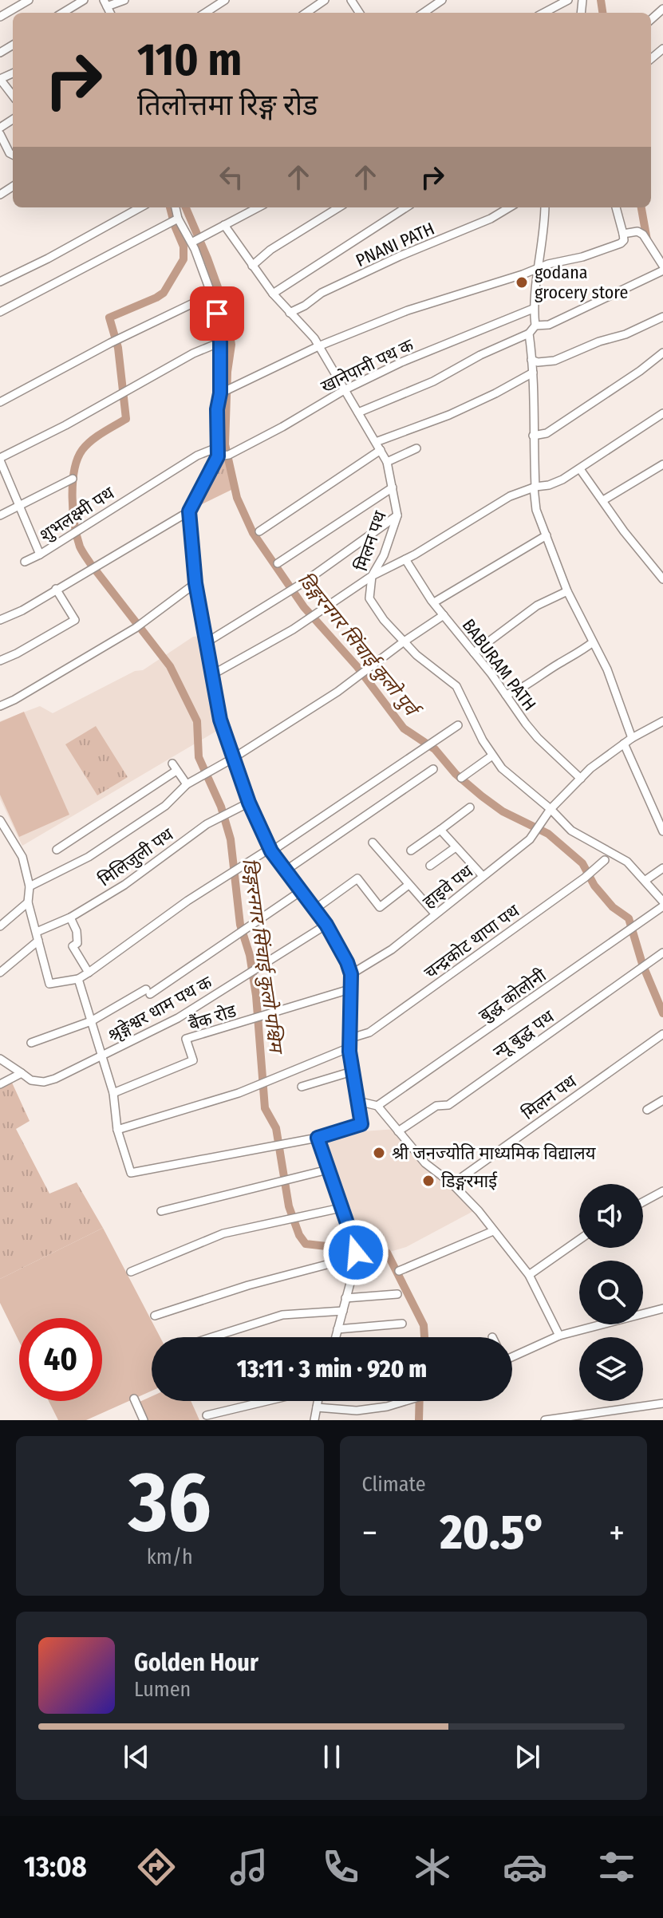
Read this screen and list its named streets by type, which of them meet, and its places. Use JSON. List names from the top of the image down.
{
  "streets": {
    "street": [
      "PNANI PATH",
      "खानेपानी पथ क",
      "शुभलक्ष्मी पथ",
      "मिलन पथ",
      "BABURAM PATH",
      "मिलिजुली पथ",
      "हाइवे पथ",
      "चन्द्रकोट थापा पथ",
      "बुद्ध कोलोनी",
      "श्रृङ्गेश्वर धाम पथ क",
      "बैंक रोड",
      "न्यू बुद्ध पथ"
    ]
  },
  "crossings": [
    ["PNANI PATH", "मिलन पथ"],
    ["खानेपानी पथ क", "शुभलक्ष्मी पथ"],
    ["खानेपानी पथ क", "मिलन पथ"],
    ["मिलन पथ", "हाइवे पथ"],
    ["मिलन पथ", "बुद्ध कोलोनी"],
    ["BABURAM PATH", "हाइवे पथ"]
  ],
  "water": ["डिङ्गरनगर सिंचाई कुलो पुर्व", "डिङ्गरनगर सिंचाई कुलो पश्चिम"],
  "places": ["godana grocery store", "श्री जनज्योति माध्यमिक विद्यालय", "डिङ्गरमाई"],
  "page": {
    "turn": ["110 m", "तिलोत्तमा रिङ्ग रोड"],
    "limit": "40",
    "trip": "13:11 · 3 min · 920 m",
    "tile": [
      ["36", "km/h"],
      "Climate"
    ],
    "heat": ["−", "20.5°", "+"],
    "song": ["Golden Hour", "Lumen"],
    "tabs": "13:08"
  }
}
